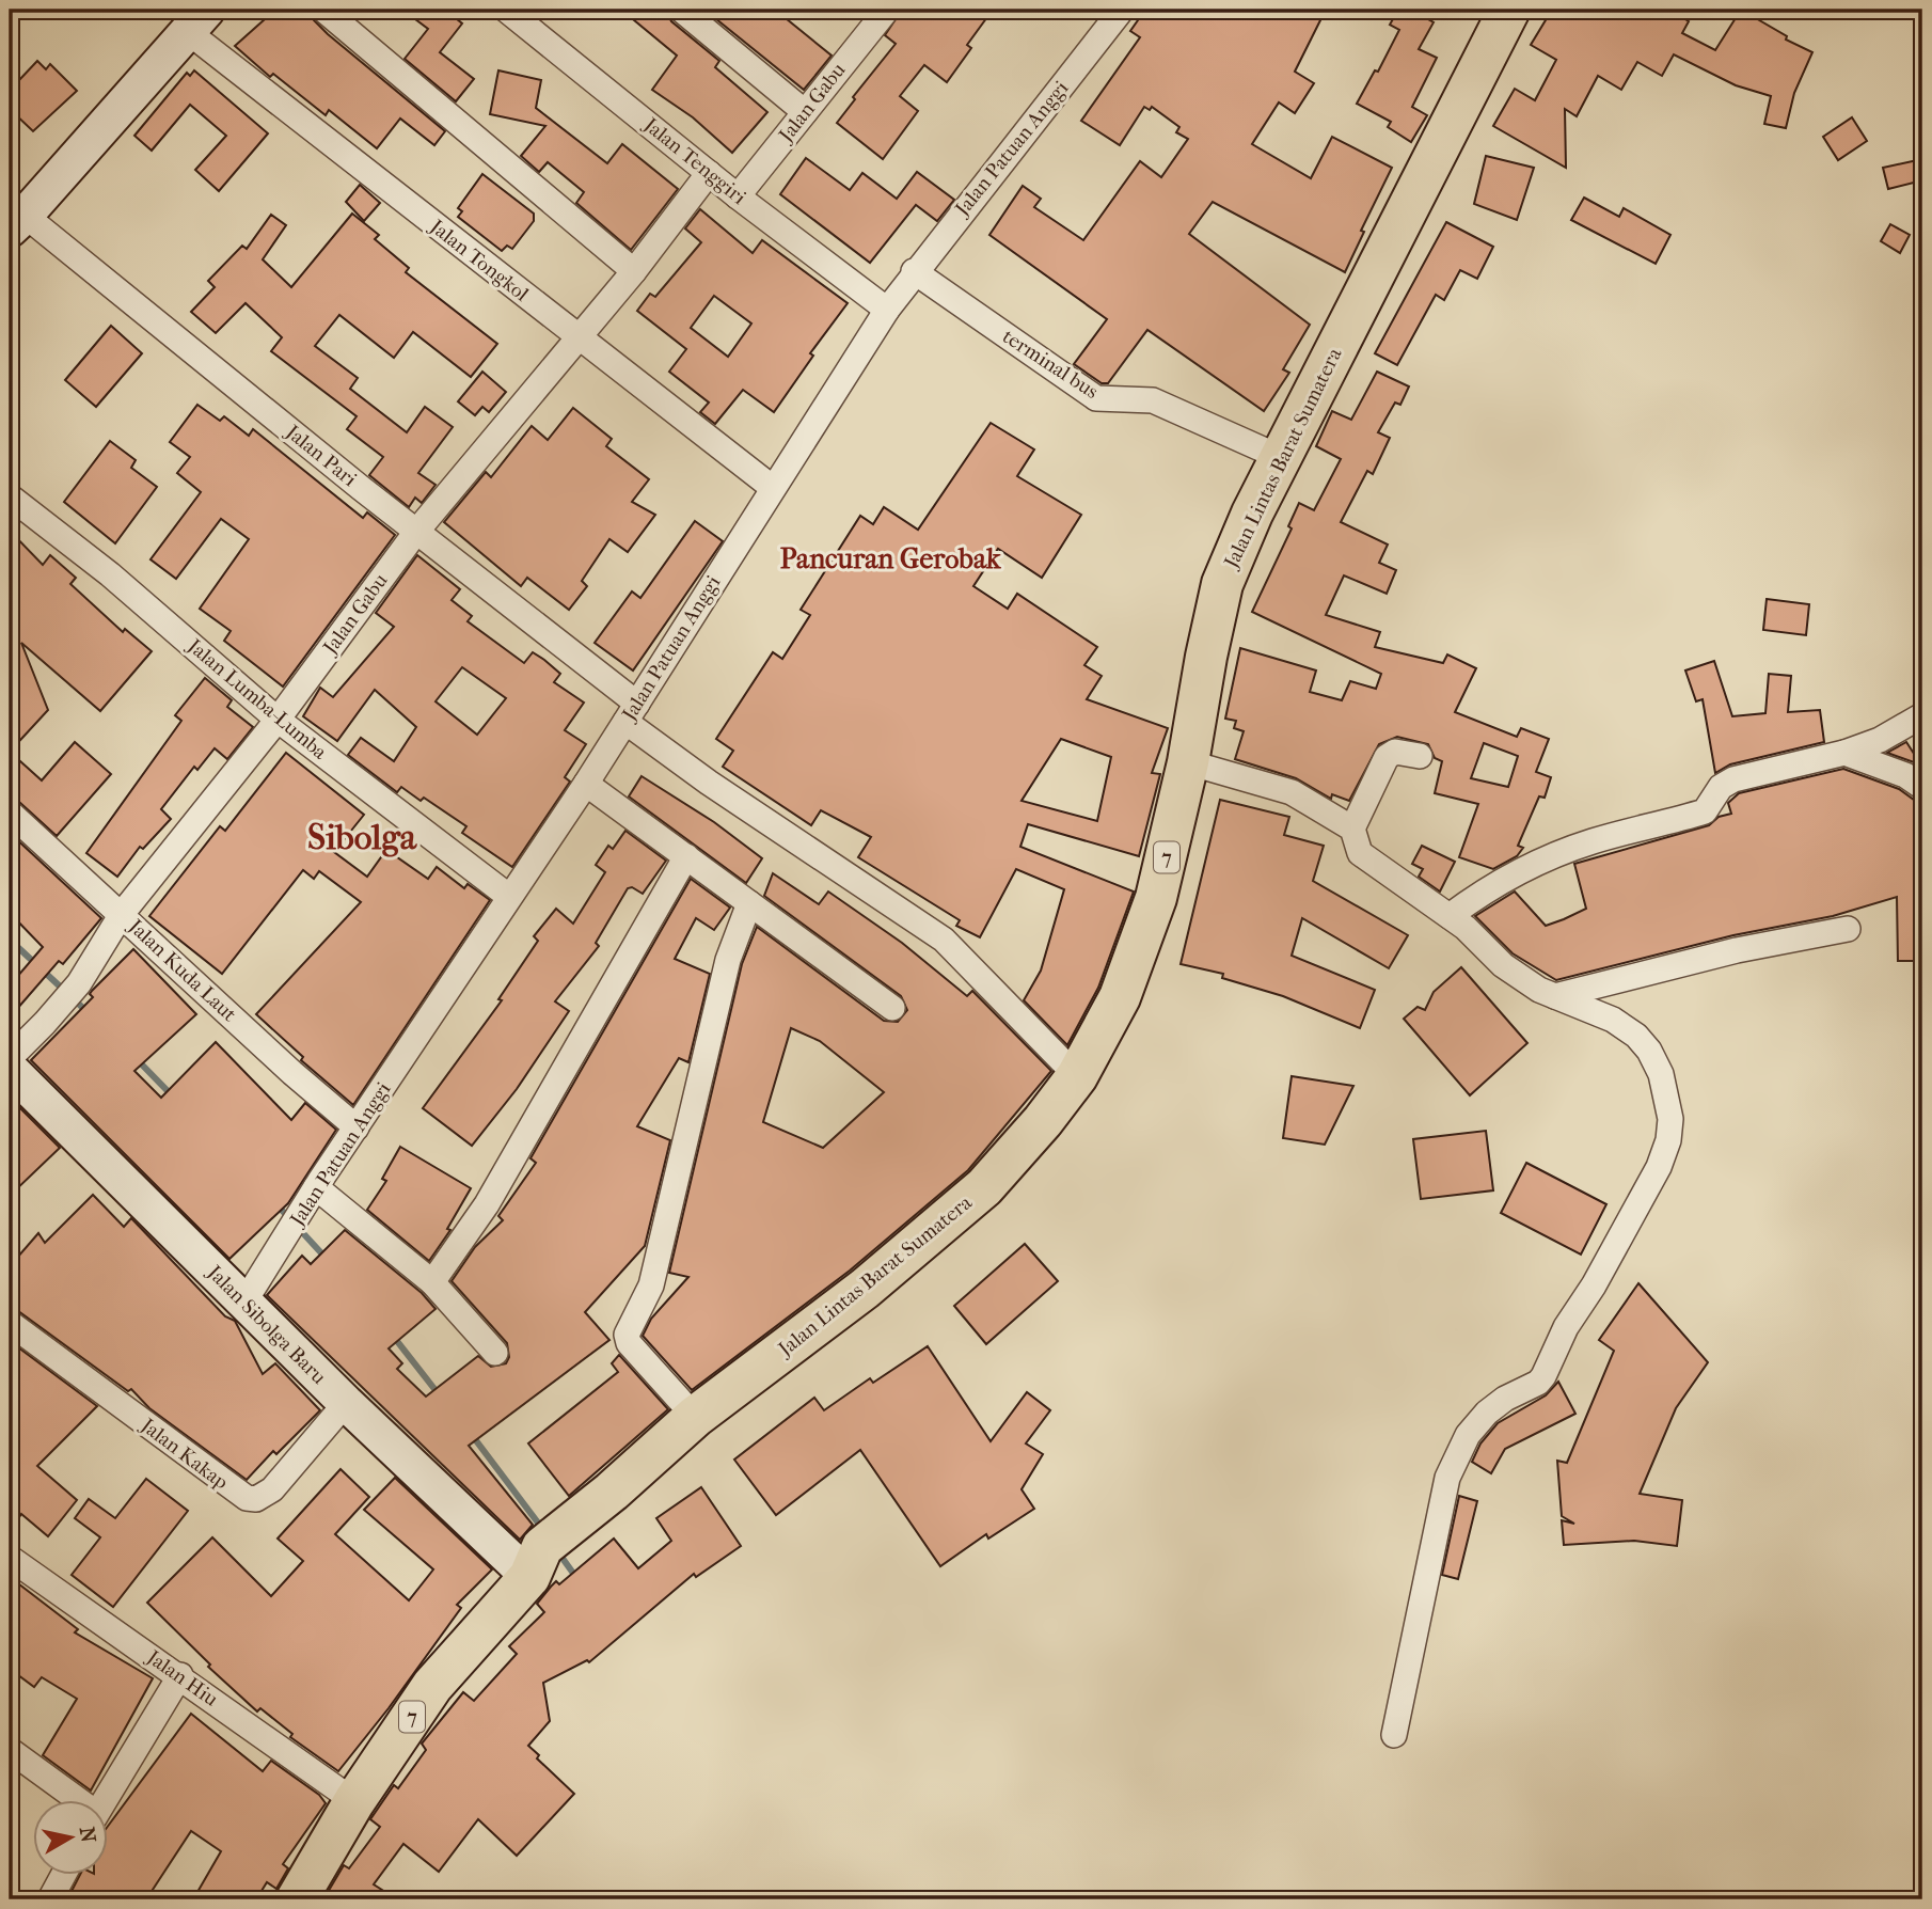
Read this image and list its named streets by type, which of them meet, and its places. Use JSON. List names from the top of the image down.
{
  "streets": {
    "highway": ["Jalan Lintas Barat Sumatera", "7"],
    "street": [
      "Jalan Gabu",
      "Jalan Patuan Anggi",
      "Jalan Tenggiri",
      "Jalan Tongkol",
      "terminal bus",
      "Jalan Pari",
      "Jalan Lumba-Lumba",
      "Jalan Kuda Laut",
      "Jalan Sibolga Baru",
      "Jalan Kakap",
      "Jalan Hiu"
    ]
  },
  "crossings": [
    ["Jalan Gabu", "Jalan Tenggiri"],
    ["Jalan Gabu", "Jalan Tongkol"],
    ["Jalan Gabu", "Jalan Pari"],
    ["Jalan Gabu", "Jalan Lumba-Lumba"],
    ["Jalan Gabu", "Jalan Kuda Laut"],
    ["Jalan Patuan Anggi", "Jalan Tenggiri"],
    ["Jalan Patuan Anggi", "Jalan Tongkol"],
    ["Jalan Patuan Anggi", "terminal bus"],
    ["Jalan Patuan Anggi", "Jalan Pari"],
    ["Jalan Patuan Anggi", "Jalan Lumba-Lumba"],
    ["Jalan Patuan Anggi", "Jalan Kuda Laut"],
    ["Jalan Patuan Anggi", "Jalan Sibolga Baru"],
    ["terminal bus", "Jalan Lintas Barat Sumatera"],
    ["Jalan Pari", "Jalan Lintas Barat Sumatera"],
    ["Jalan Lintas Barat Sumatera", "Jalan Sibolga Baru"],
    ["Jalan Lintas Barat Sumatera", "Jalan Hiu"],
    ["Jalan Sibolga Baru", "Jalan Kakap"]
  ],
  "districts": ["Pancuran Gerobak", "Sibolga"],
  "north": "right"
}
